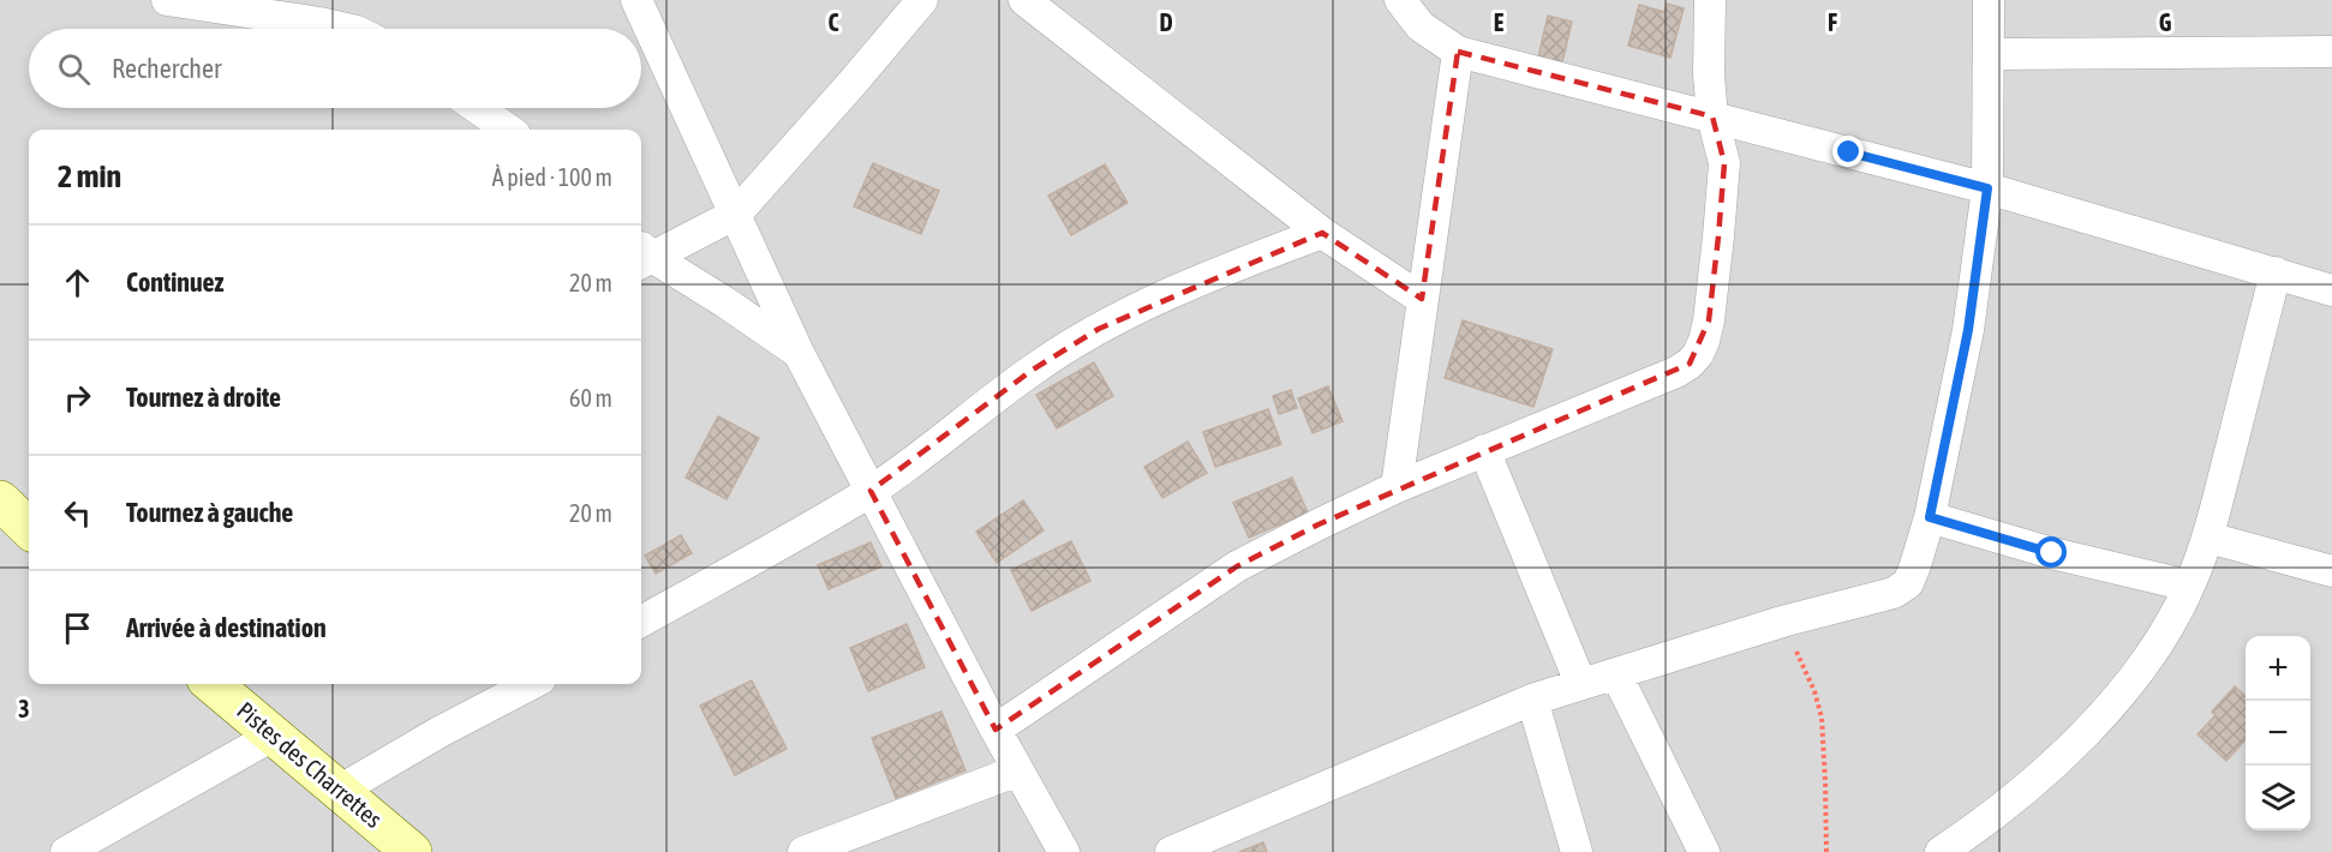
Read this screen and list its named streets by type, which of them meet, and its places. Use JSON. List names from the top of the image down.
{
  "streets": {
    "main road": ["Pistes des Charrettes"]
  },
  "page": {
    "search": "Rechercher",
    "heading": ["2 min", "À pied · 100 m"],
    "list": [
      ["Continuez", "20 m"],
      ["Tournez à droite", "60 m"],
      ["Tournez à gauche", "20 m"],
      "Arrivée à destination"
    ],
    "map_buttons": ["+", "−"]
  },
  "grid": {
    "columns": [
      "C",
      "D",
      "E",
      "F",
      "G"
    ],
    "rows": ["3"]
  }
}
